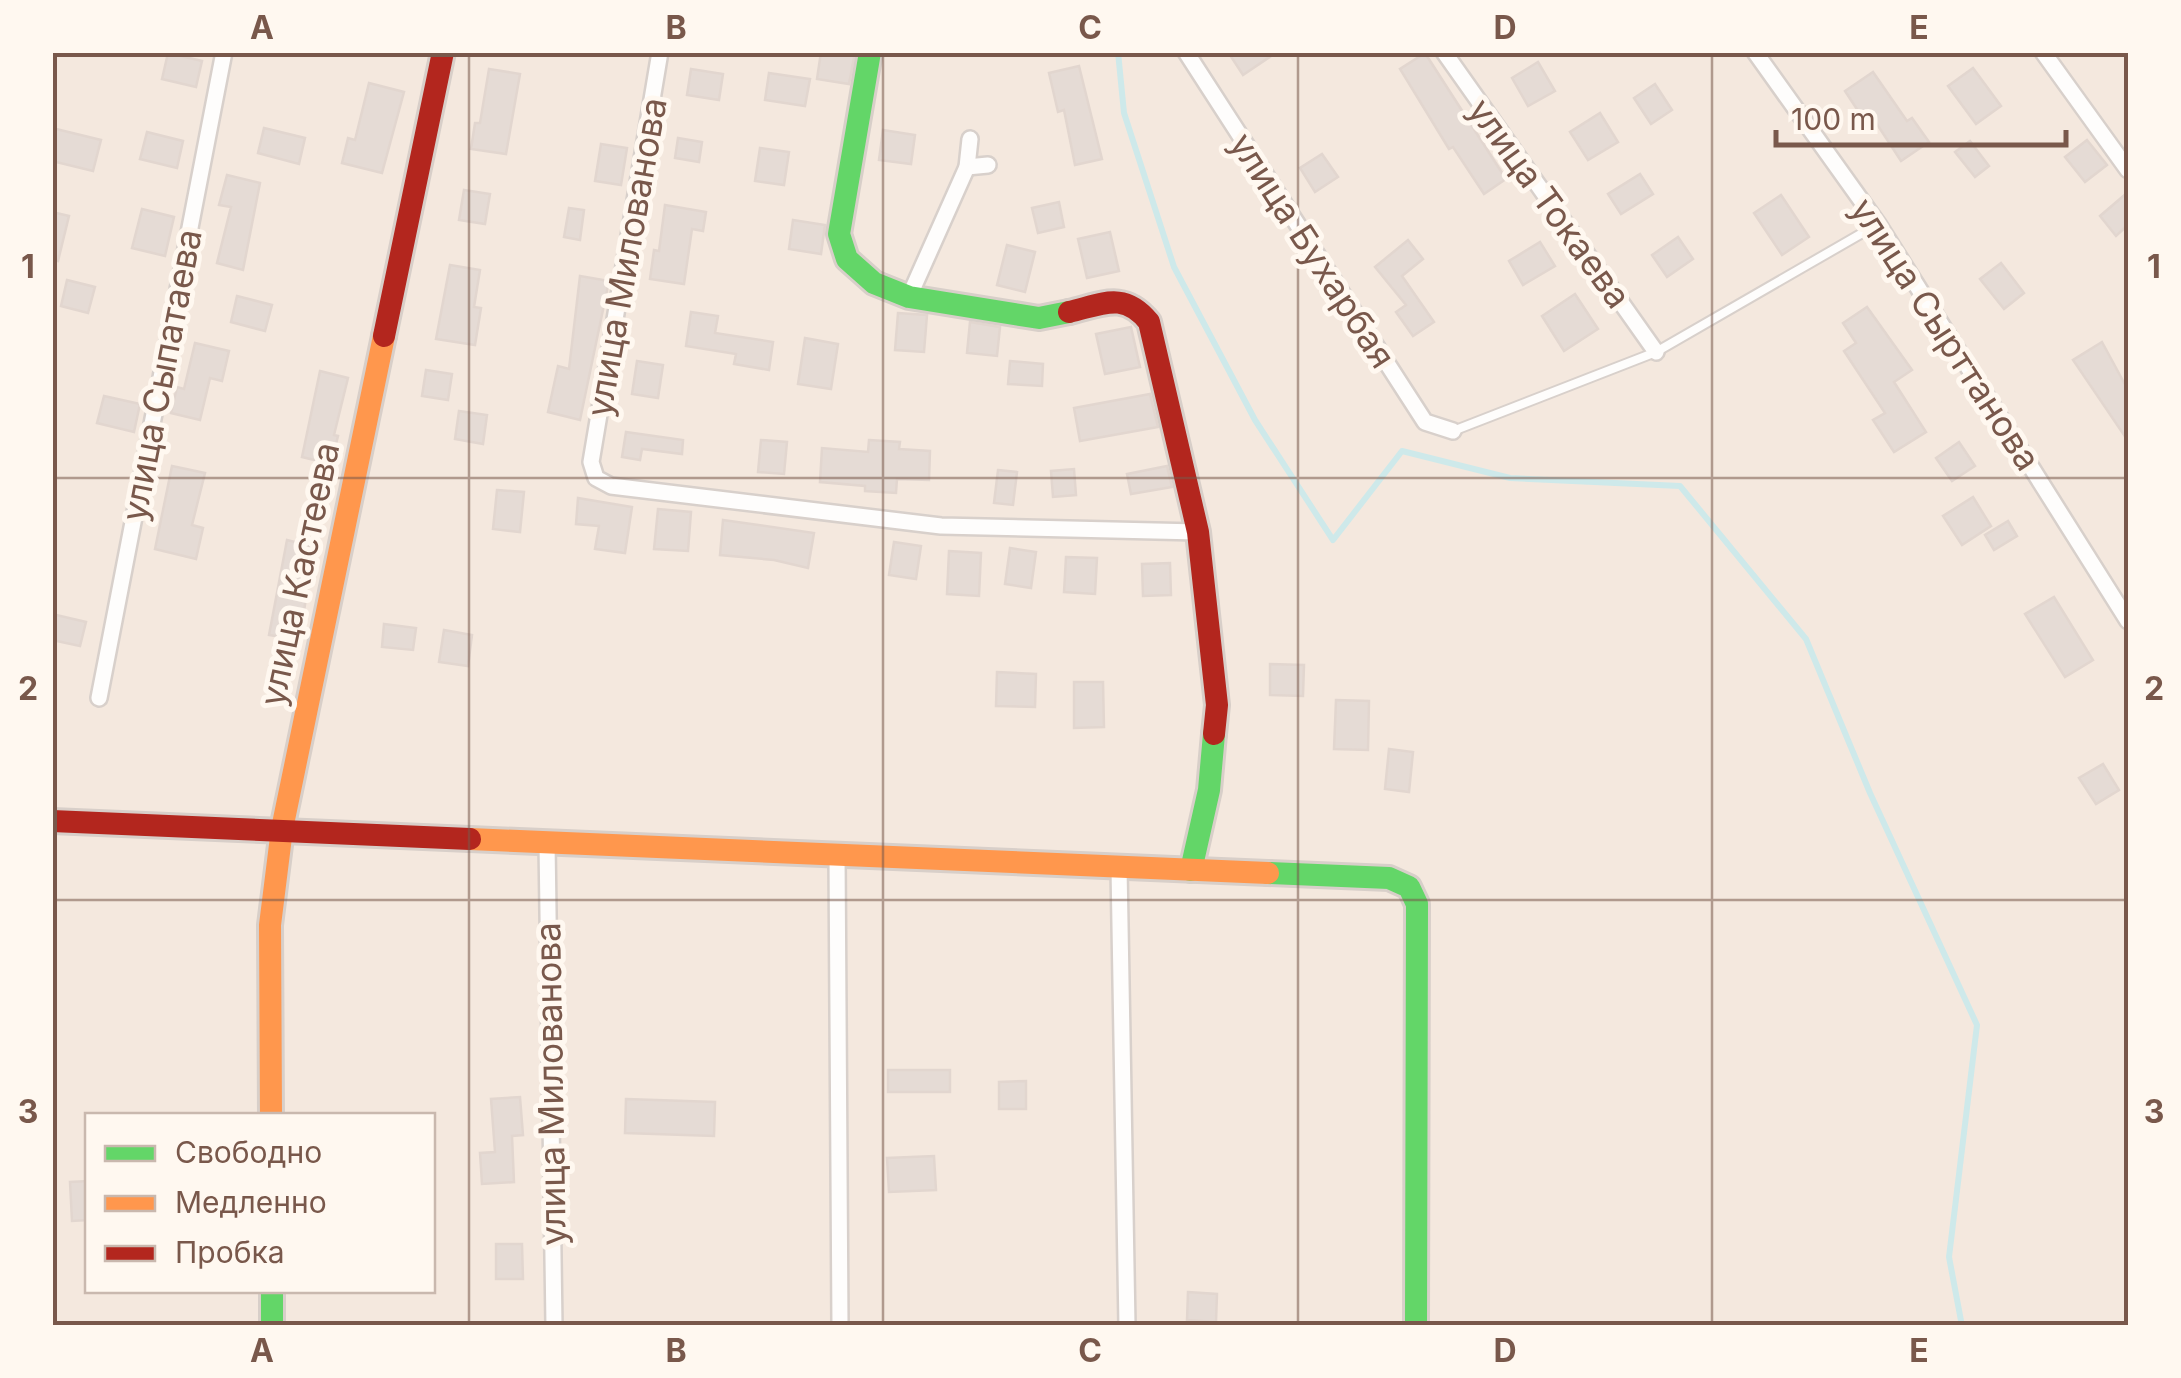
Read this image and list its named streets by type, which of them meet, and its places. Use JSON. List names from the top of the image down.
{
  "streets": {
    "street": [
      "улица Токаева",
      "улица Бухарбая",
      "улица Милованова",
      "улица Сырттанова",
      "улица Сыпатаева",
      "улица Кастеева"
    ]
  },
  "legend": ["Свободно", "Медленно", "Пробка"],
  "scale_bar": "100 m",
  "grid": {
    "columns": [
      "A",
      "B",
      "C",
      "D",
      "E"
    ],
    "rows": ["1", "2", "3"]
  }
}
